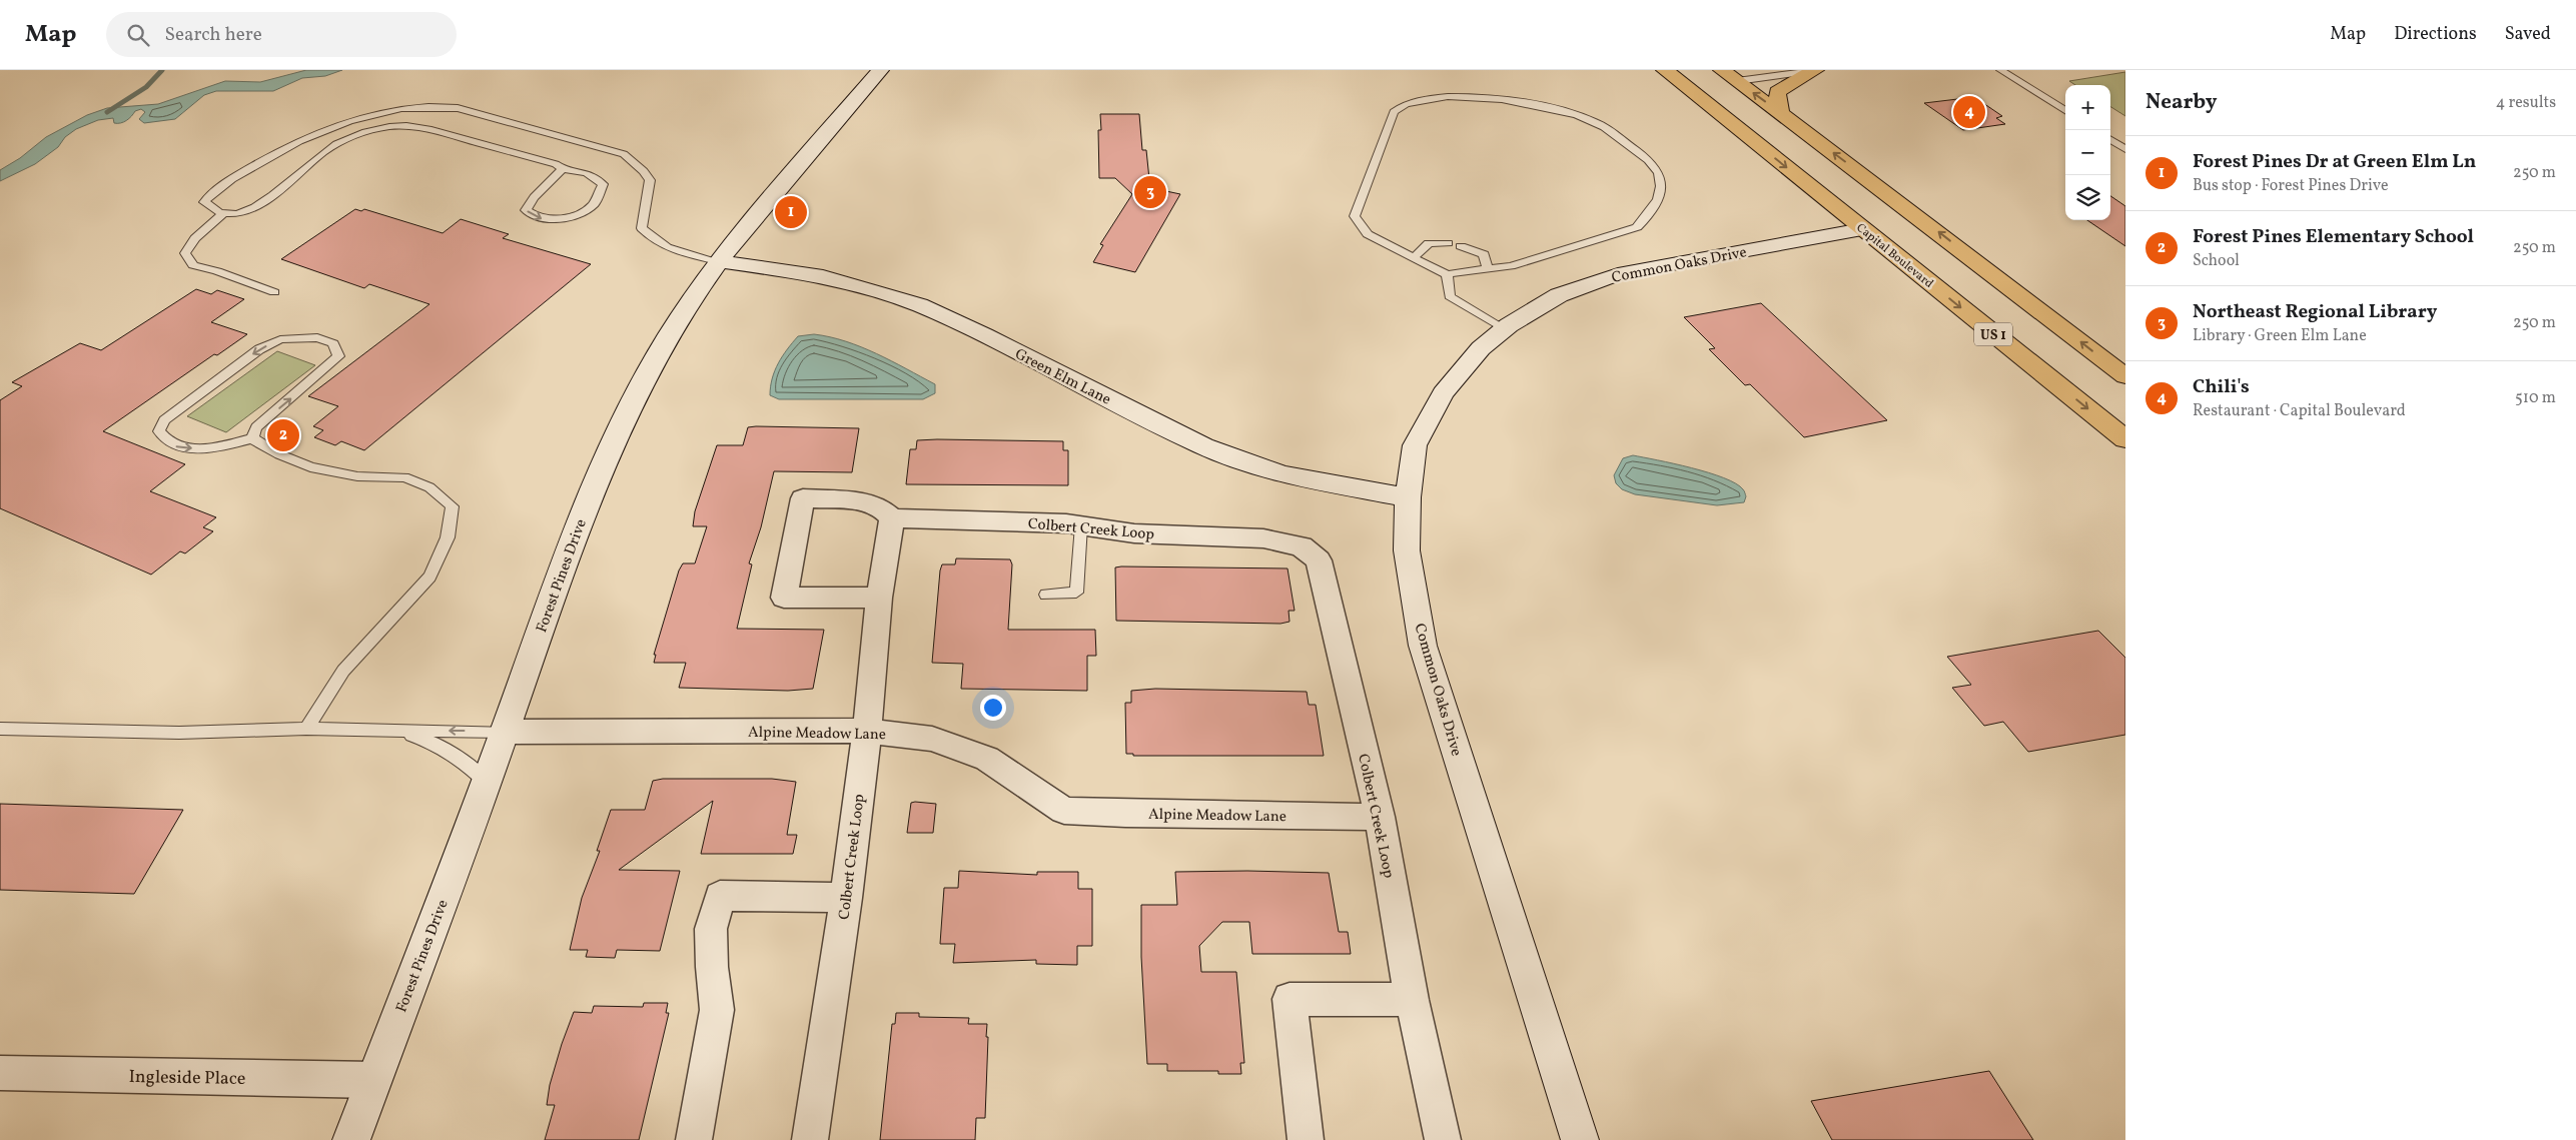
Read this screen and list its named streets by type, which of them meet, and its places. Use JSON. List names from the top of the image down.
{
  "streets": {
    "highway": ["Capital Boulevard", "US 1"],
    "street": [
      "Common Oaks Drive",
      "Green Elm Lane",
      "Colbert Creek Loop",
      "Forest Pines Drive",
      "Alpine Meadow Lane",
      "Ingleside Place"
    ]
  },
  "crossings": [
    ["Capital Boulevard", "Common Oaks Drive"],
    ["Common Oaks Drive", "Green Elm Lane"],
    ["Green Elm Lane", "Forest Pines Drive"],
    ["Colbert Creek Loop", "Alpine Meadow Lane"],
    ["Forest Pines Drive", "Alpine Meadow Lane"],
    ["Forest Pines Drive", "Ingleside Place"]
  ],
  "page": {
    "header": "Map",
    "search": "Search here",
    "nav": ["Map", "Directions", "Saved"],
    "heading": ["Nearby", "4 results"],
    "map_buttons": ["+", "−"],
    "pins": [
      "4",
      "3",
      "1",
      "2"
    ],
    "list": [
      {
        "mark": "1",
        "name": "Forest Pines Dr at Green Elm Ln",
        "note": "Bus stop · Forest Pines Drive",
        "value": "250 m"
      },
      {
        "mark": "2",
        "name": "Forest Pines Elementary School",
        "note": "School",
        "value": "250 m"
      },
      {
        "mark": "3",
        "name": "Northeast Regional Library",
        "note": "Library · Green Elm Lane",
        "value": "250 m"
      },
      {
        "mark": "4",
        "name": "Chili's",
        "note": "Restaurant · Capital Boulevard",
        "value": "510 m"
      }
    ]
  }
}
